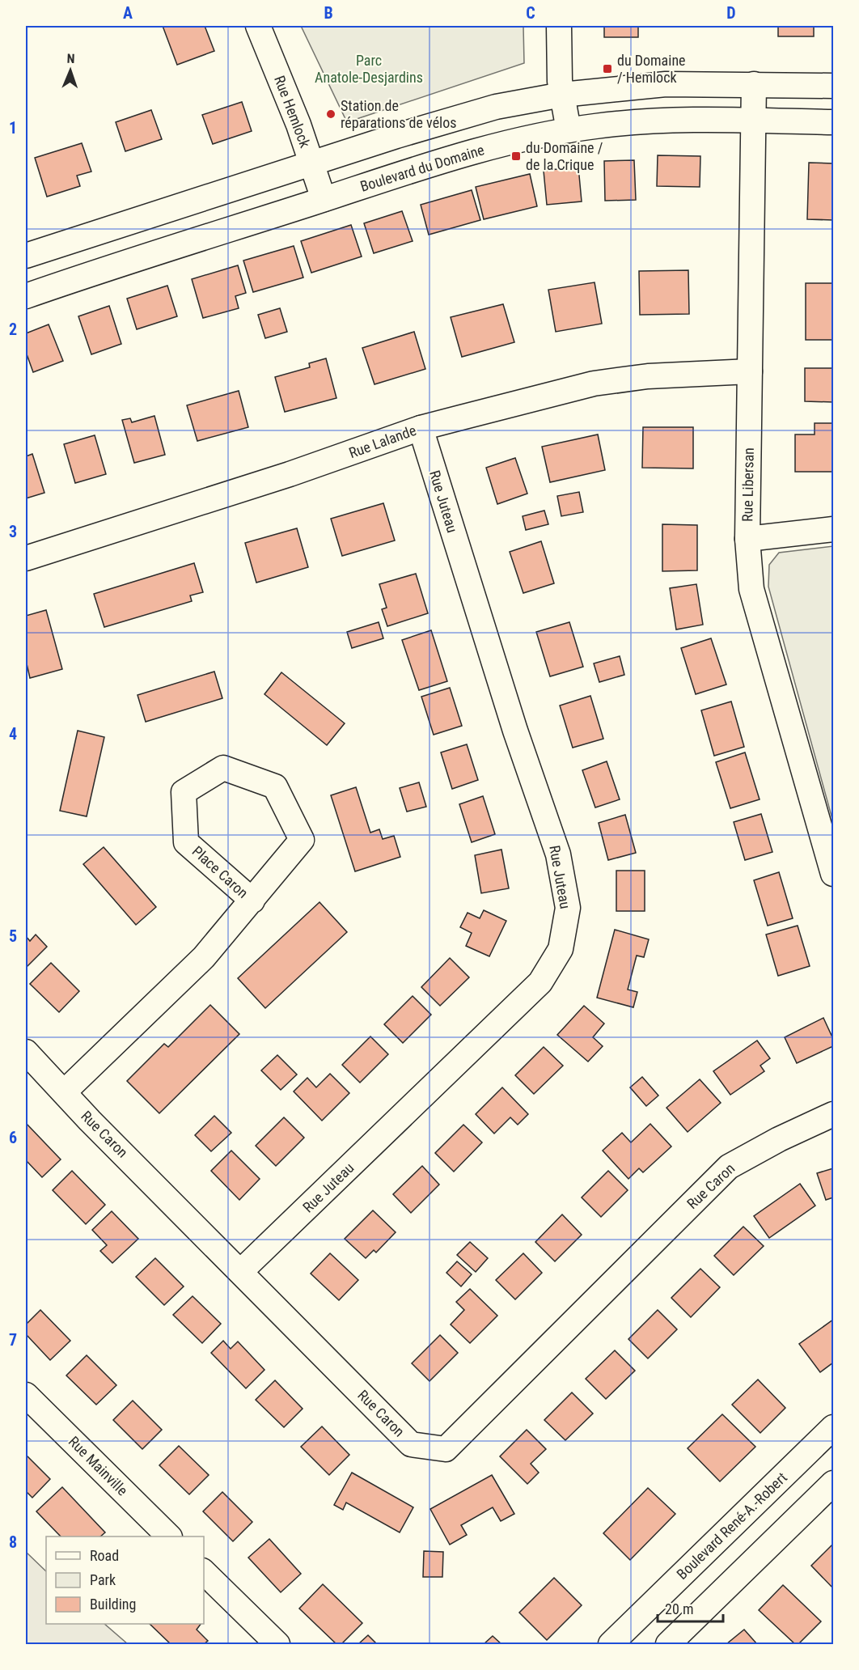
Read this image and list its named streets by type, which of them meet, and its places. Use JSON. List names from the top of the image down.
{
  "streets": {
    "street": [
      "Rue Hemlock",
      "Boulevard du Domaine",
      "Rue Lalande",
      "Rue Libersan",
      "Rue Juteau",
      "Place Caron",
      "Rue Caron",
      "Rue Mainville",
      "Boulevard René-A.-Robert"
    ]
  },
  "crossings": [
    ["Rue Hemlock", "Boulevard du Domaine"],
    ["Boulevard du Domaine", "Rue Libersan"],
    ["Rue Lalande", "Rue Libersan"],
    ["Rue Lalande", "Rue Juteau"],
    ["Rue Juteau", "Rue Caron"],
    ["Place Caron", "Rue Caron"]
  ],
  "parks": ["Parc Anatole-Desjardins"],
  "places": {
    "transit": ["du Domaine / Hemlock", "du Domaine / de la Crique"],
    "other": ["Station de réparations de vélos"]
  },
  "legend": ["Road", "Park", "Building"],
  "scale_bar": "20 m",
  "north": "top",
  "grid": {
    "columns": [
      "A",
      "B",
      "C",
      "D"
    ],
    "rows": [
      "1",
      "2",
      "3",
      "4",
      "5",
      "6",
      "7",
      "8"
    ]
  }
}
